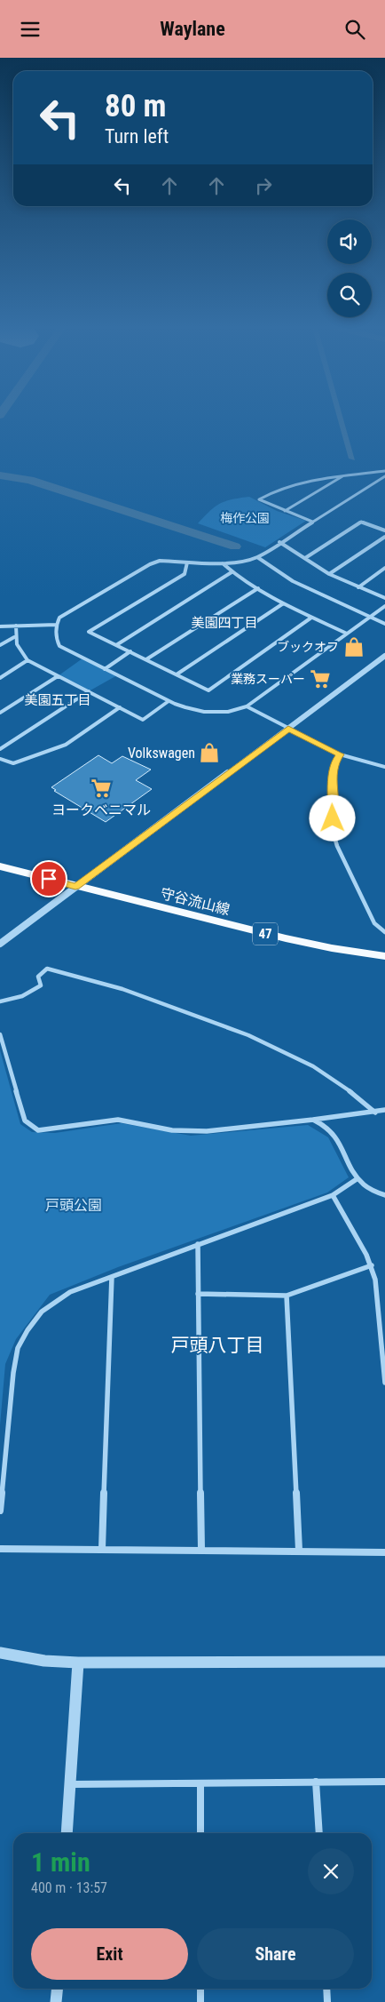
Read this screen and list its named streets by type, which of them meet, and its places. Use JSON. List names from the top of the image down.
{
  "streets": {
    "main road": ["守谷流山線", "47"]
  },
  "districts": ["美園四丁目", "美園五丁目", "戸頭八丁目"],
  "parks": ["梅作公園", "戸頭公園"],
  "places": {
    "shop": ["ブックオフ", "Volkswagen"],
    "supermarket": ["業務スーパー", "ヨークベニマル"]
  },
  "page": {
    "header": "Waylane",
    "turn": ["80 m", "Turn left"],
    "heading": ["1 min", "400 m · 13:57"],
    "buttons": ["Exit", "Share"]
  }
}
